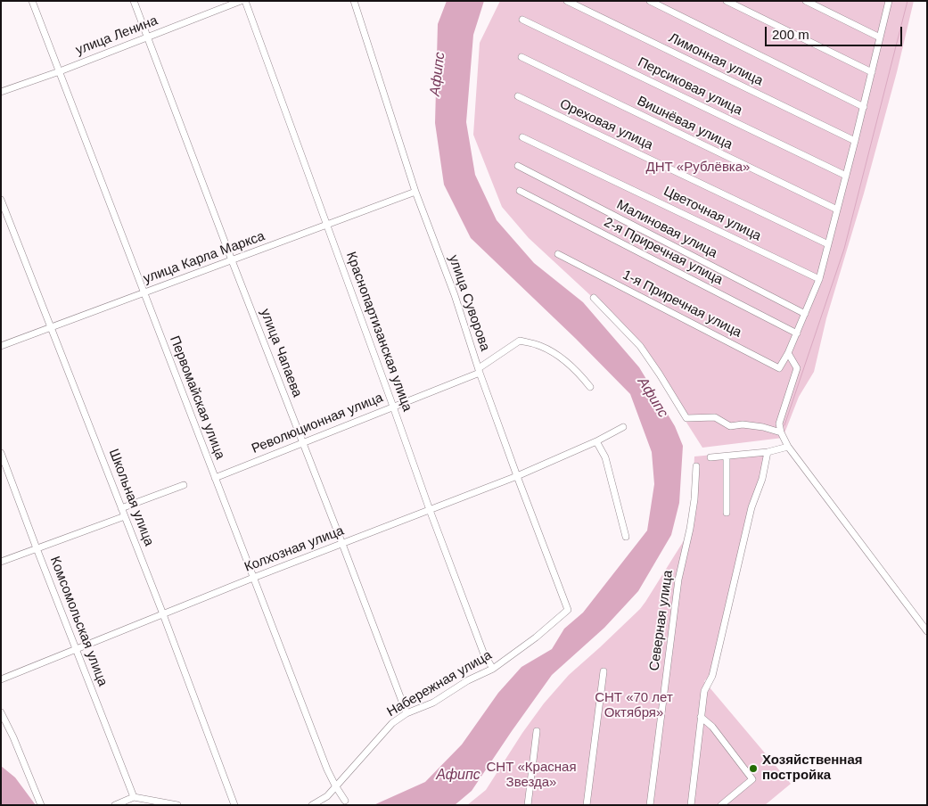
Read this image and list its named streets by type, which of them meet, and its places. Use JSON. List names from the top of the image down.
{
  "streets": {
    "street": [
      "улица Ленина",
      "Лимонная улица",
      "Персиковая улица",
      "Вишнёвая улица",
      "Ореховая улица",
      "Цветочная улица",
      "Малиновая улица",
      "2-я Приречная улица",
      "улица Карла Маркса",
      "улица Суворова",
      "1-я Приречная улица",
      "Краснопартизанская улица",
      "улица Чапаева",
      "Первомайская улица",
      "Революционная улица",
      "Школьная улица",
      "Колхозная улица",
      "Северная улица",
      "Комсомольская улица",
      "Набережная улица"
    ]
  },
  "crossings": [
    ["улица Ленина", "улица Чапаева"],
    ["улица Ленина", "Первомайская улица"],
    ["улица Карла Маркса", "улица Суворова"],
    ["улица Карла Маркса", "Краснопартизанская улица"],
    ["улица Карла Маркса", "улица Чапаева"],
    ["улица Карла Маркса", "Первомайская улица"],
    ["улица Карла Маркса", "Школьная улица"],
    ["улица Суворова", "Революционная улица"],
    ["улица Суворова", "Колхозная улица"],
    ["улица Суворова", "Набережная улица"],
    ["Краснопартизанская улица", "Революционная улица"],
    ["Краснопартизанская улица", "Колхозная улица"],
    ["Краснопартизанская улица", "Набережная улица"],
    ["улица Чапаева", "Революционная улица"],
    ["улица Чапаева", "Колхозная улица"],
    ["улица Чапаева", "Набережная улица"],
    ["Первомайская улица", "Революционная улица"],
    ["Первомайская улица", "Колхозная улица"],
    ["Первомайская улица", "Набережная улица"],
    ["Школьная улица", "Колхозная улица"],
    ["Колхозная улица", "Комсомольская улица"]
  ],
  "water": ["Афипс"],
  "parks": ["ДНТ «Рублёвка»", "СНТ «70 лет Октября»", "СНТ «Красная Звезда»"],
  "places": ["Хозяйственная постройка"],
  "scale_bar": "200 m"
}
